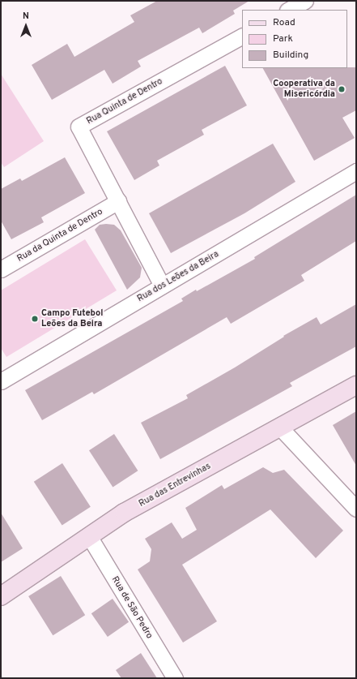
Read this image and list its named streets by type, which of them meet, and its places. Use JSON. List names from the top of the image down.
{
  "streets": {
    "street": [
      "Rua Quinta de Dentro",
      "Rua da Quinta de Dentro",
      "Rua dos Leões da Beira",
      "Rua das Entrevinhas",
      "Rua de São Pedro"
    ]
  },
  "crossings": [
    ["Rua Quinta de Dentro", "Rua da Quinta de Dentro"],
    ["Rua Quinta de Dentro", "Rua dos Leões da Beira"],
    ["Rua das Entrevinhas", "Rua de São Pedro"]
  ],
  "places": ["Cooperativa da Misericórdia", "Campo Futebol Leões da Beira"],
  "legend": ["Road", "Park", "Building"],
  "north": "top"
}
